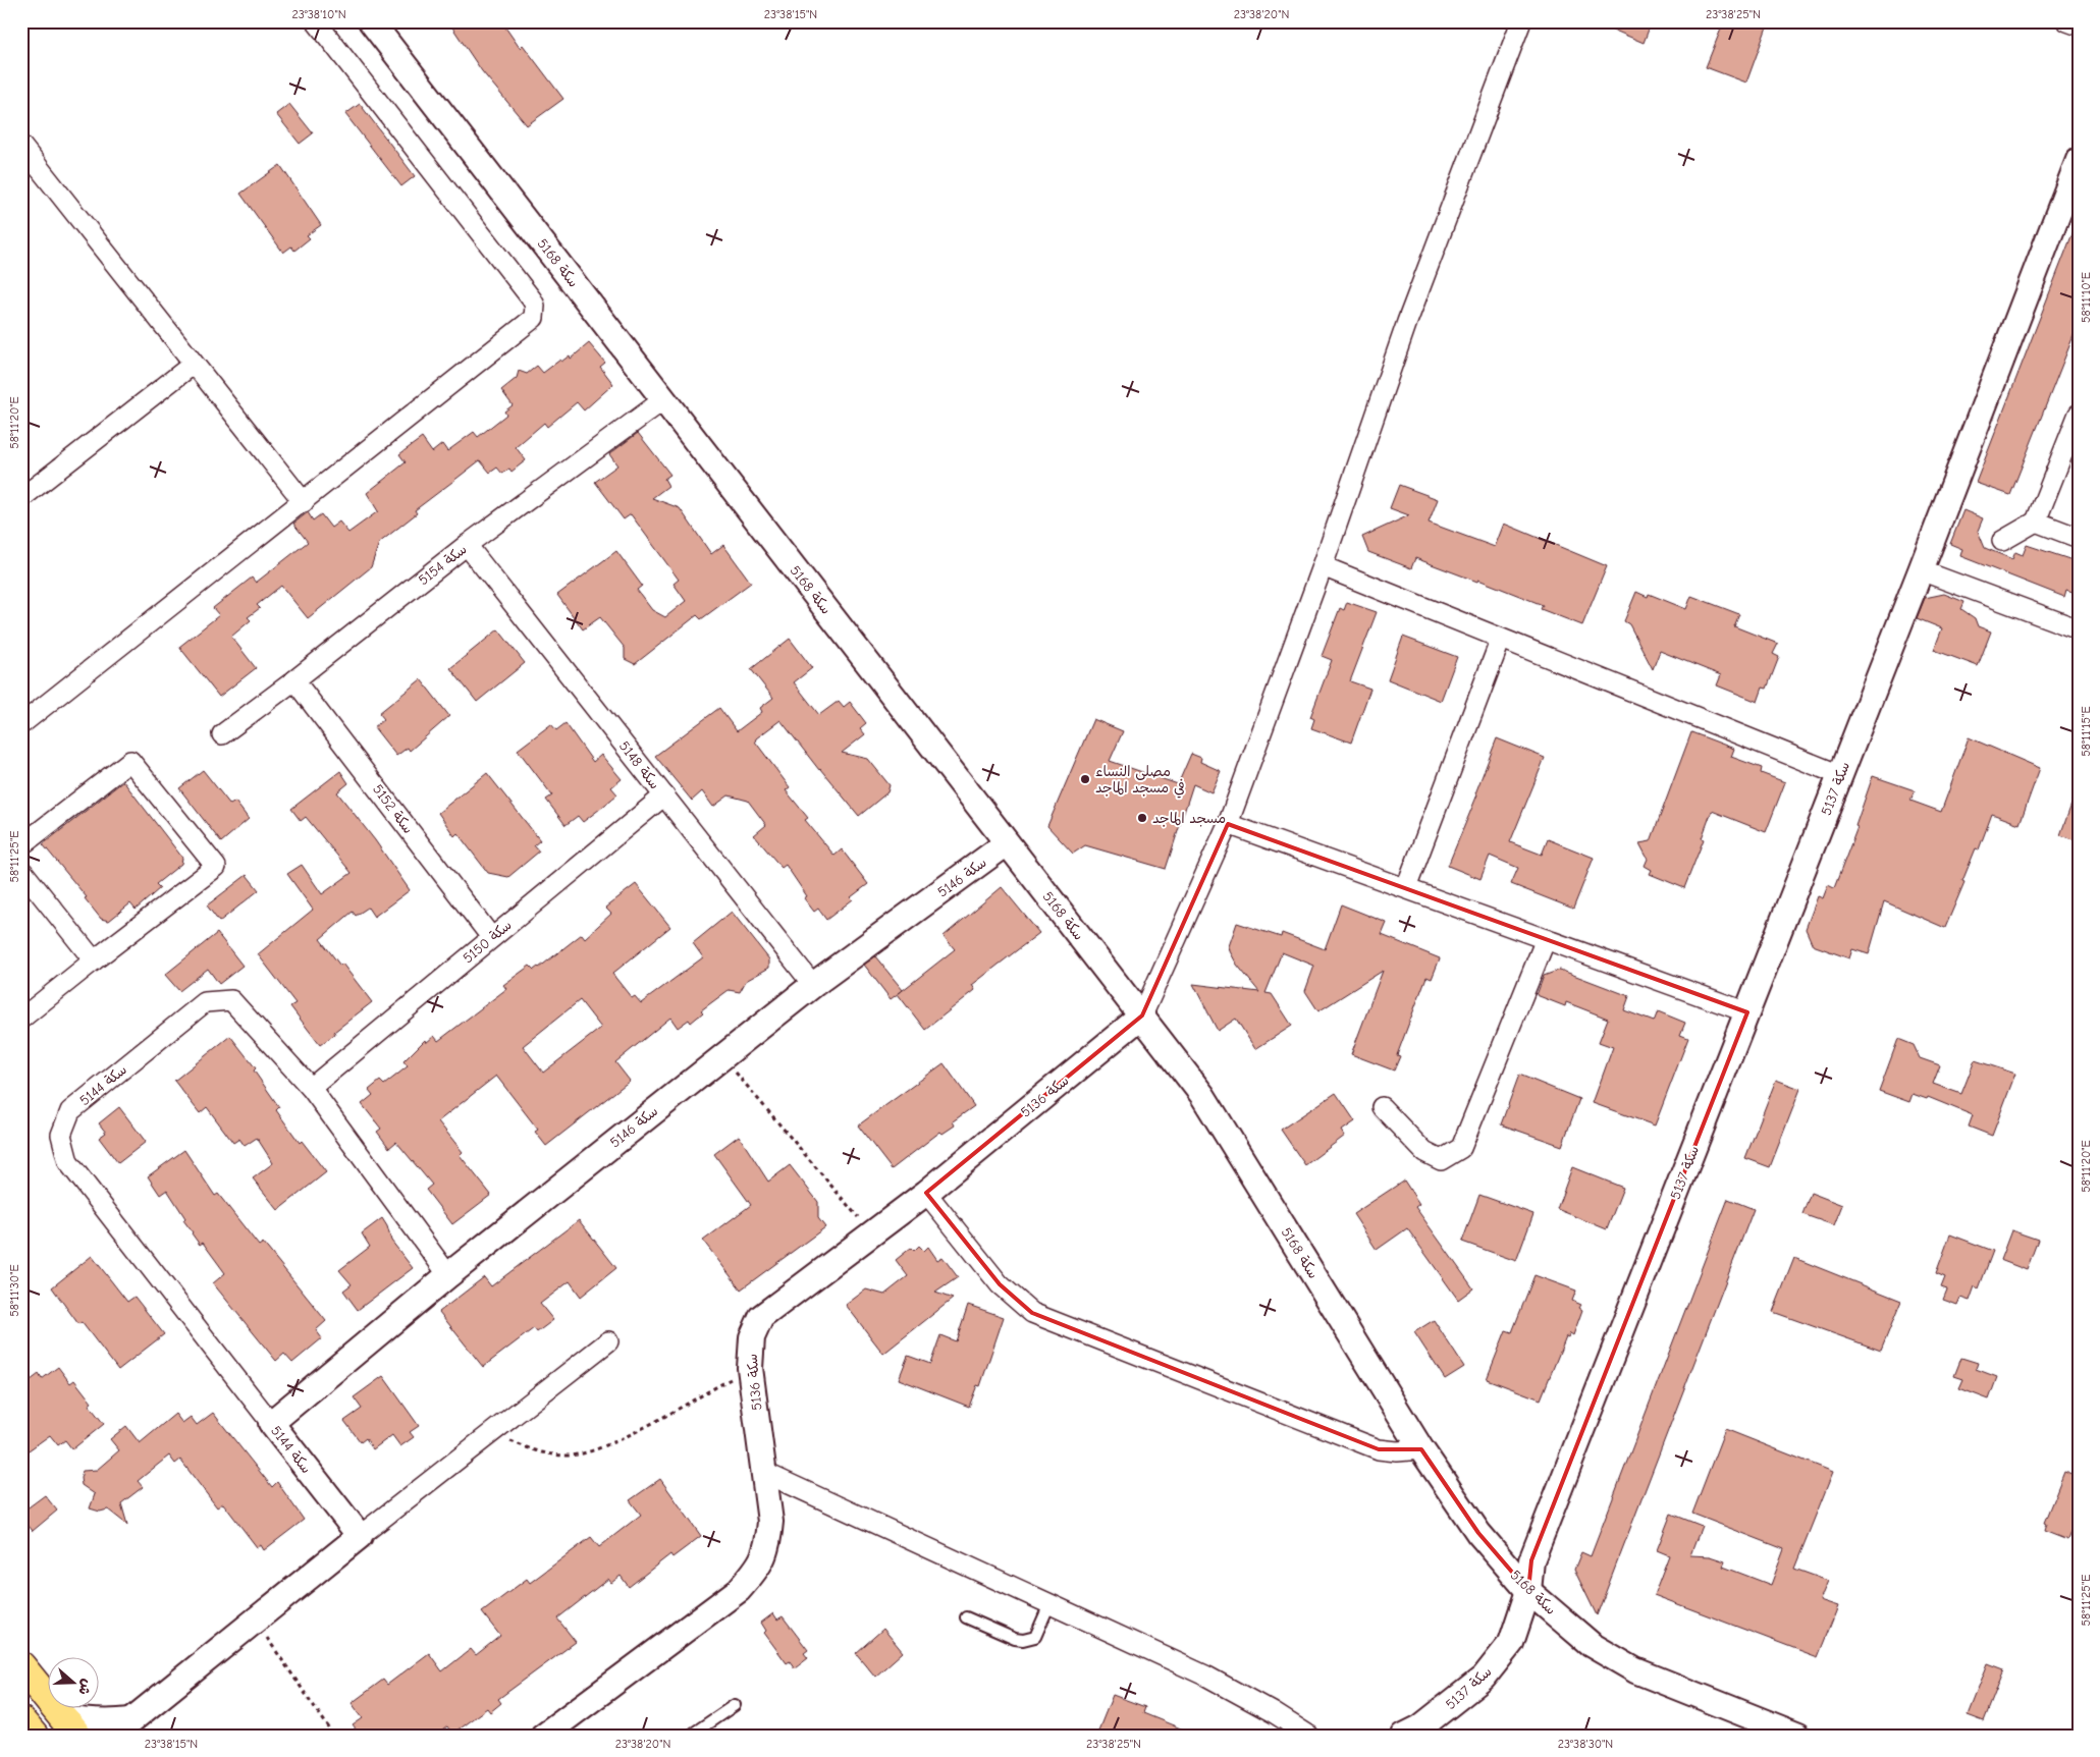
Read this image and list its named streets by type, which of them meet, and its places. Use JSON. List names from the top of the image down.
{
  "streets": {
    "street": [
      "سكة 5168",
      "سكة 5154",
      "سكة 5148",
      "سكة 5137",
      "سكة 5152",
      "سكة 5146",
      "سكة 5150",
      "سكة 5144",
      "سكة 5136"
    ]
  },
  "crossings": [
    ["سكة 5168", "سكة 5154"],
    ["سكة 5168", "سكة 5137"],
    ["سكة 5168", "سكة 5146"],
    ["سكة 5168", "سكة 5136"],
    ["سكة 5154", "سكة 5148"],
    ["سكة 5154", "سكة 5152"],
    ["سكة 5148", "سكة 5146"],
    ["سكة 5148", "سكة 5150"],
    ["سكة 5152", "سكة 5150"],
    ["سكة 5146", "سكة 5144"],
    ["سكة 5150", "سكة 5144"]
  ],
  "places": ["مصلى النساء في مسجد الماجد", "مسجد الماجد"],
  "north": "right",
  "coordinates": [
    "23°38'10\"N",
    "23°38'15\"N",
    "23°38'20\"N",
    "23°38'25\"N",
    "58°11'10\"E",
    "58°11'20\"E",
    "58°11'15\"E",
    "58°11'25\"E",
    "58°11'30\"E",
    "23°38'30\"N"
  ]
}
